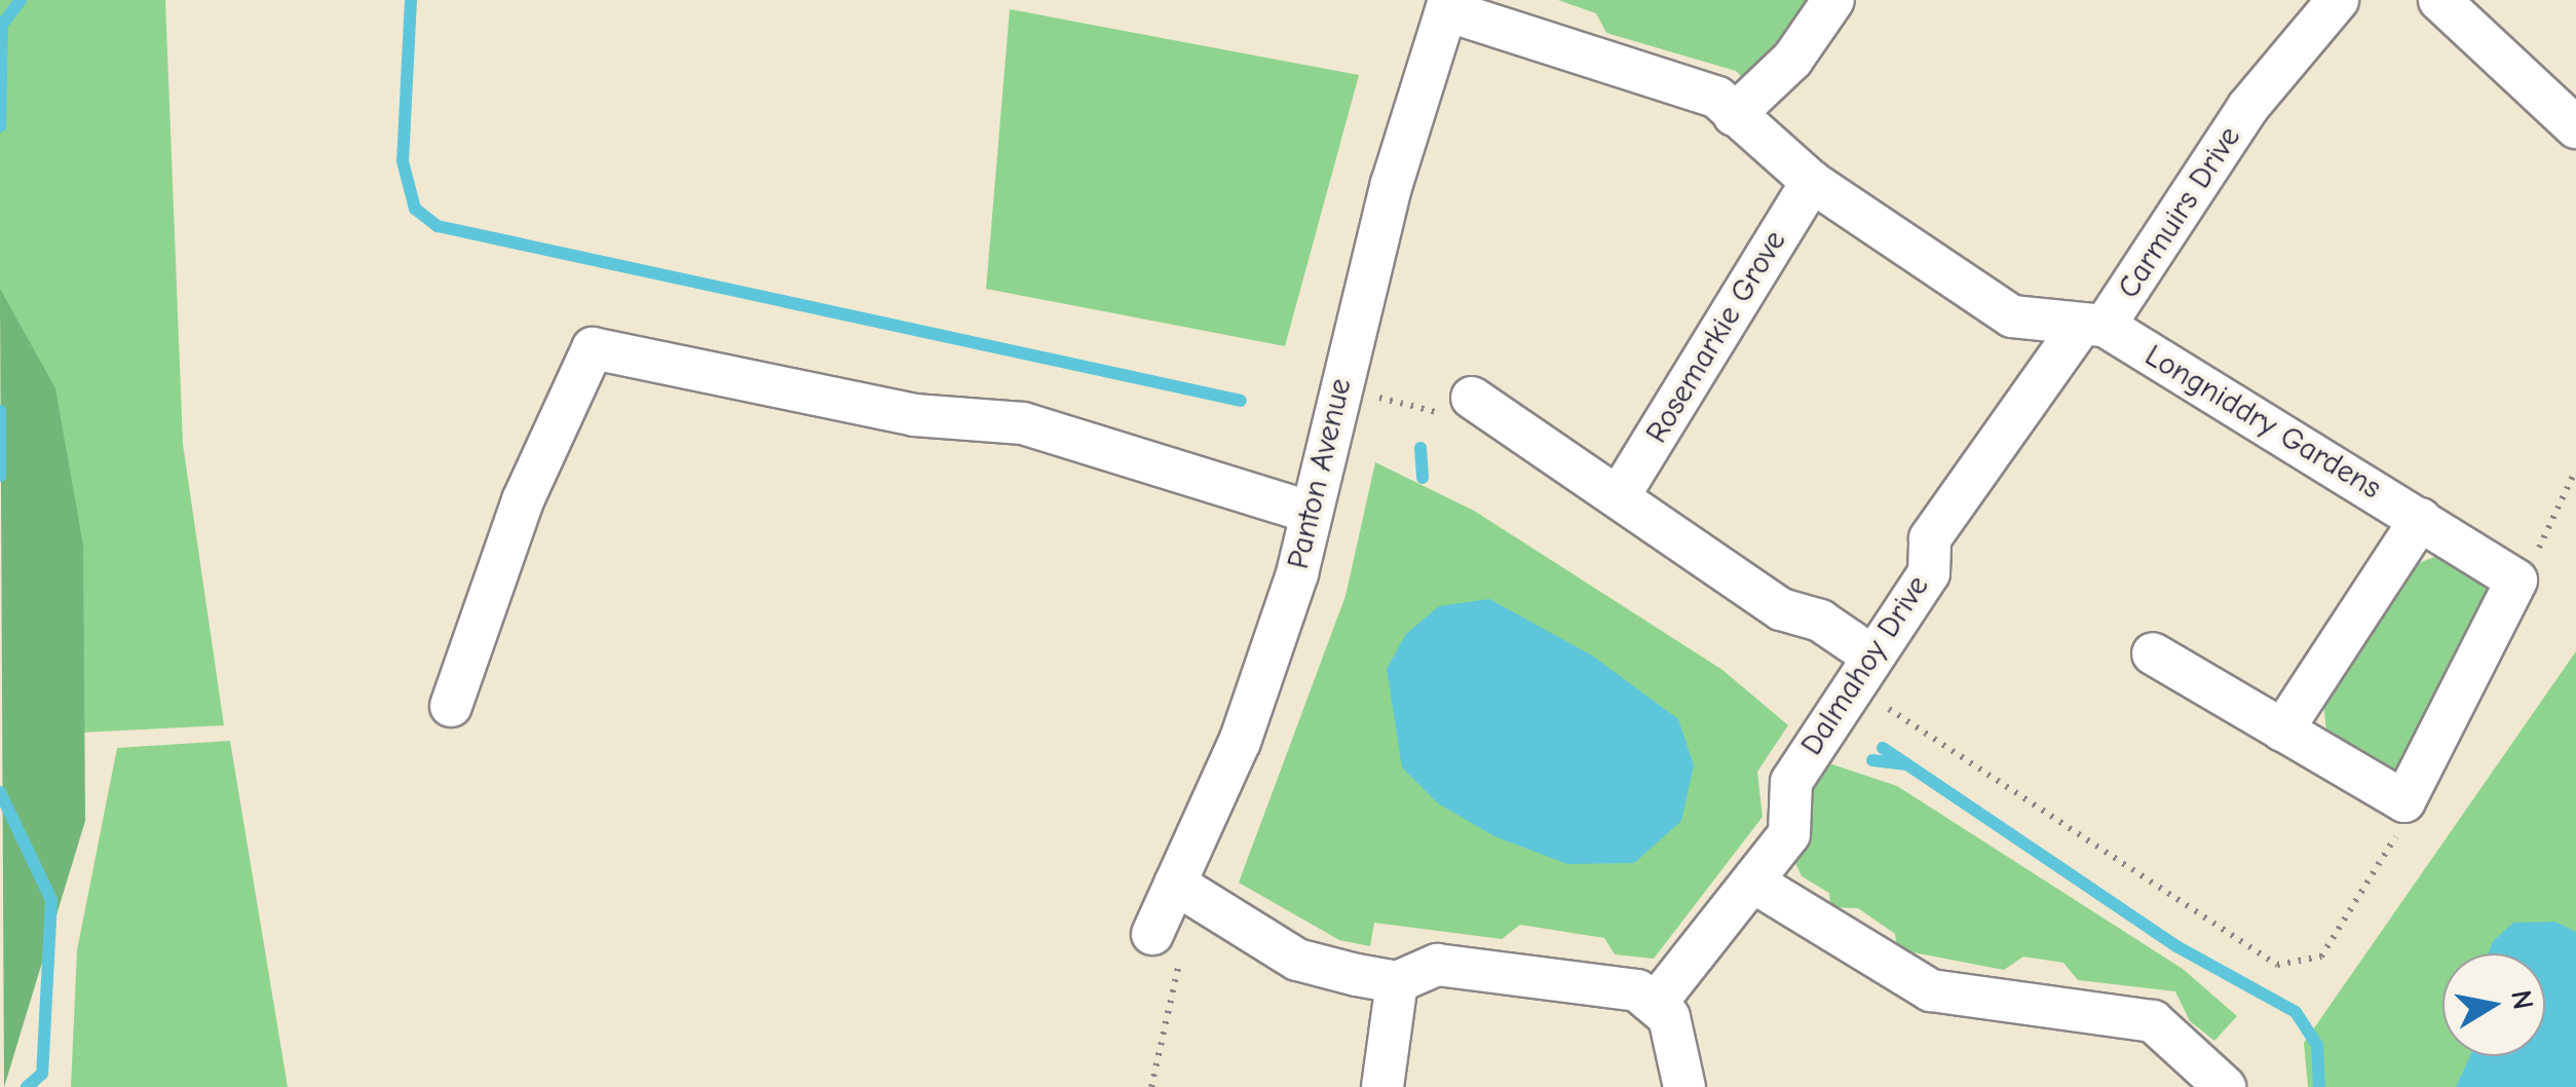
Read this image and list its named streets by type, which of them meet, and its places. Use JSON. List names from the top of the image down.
{
  "streets": {
    "street": [
      "Carmuirs Drive",
      "Rosemarkie Grove",
      "Longniddry Gardens",
      "Panton Avenue",
      "Dalmahoy Drive"
    ]
  },
  "crossings": [
    ["Carmuirs Drive", "Longniddry Gardens"],
    ["Carmuirs Drive", "Dalmahoy Drive"],
    ["Longniddry Gardens", "Dalmahoy Drive"]
  ],
  "north": "right"
}
